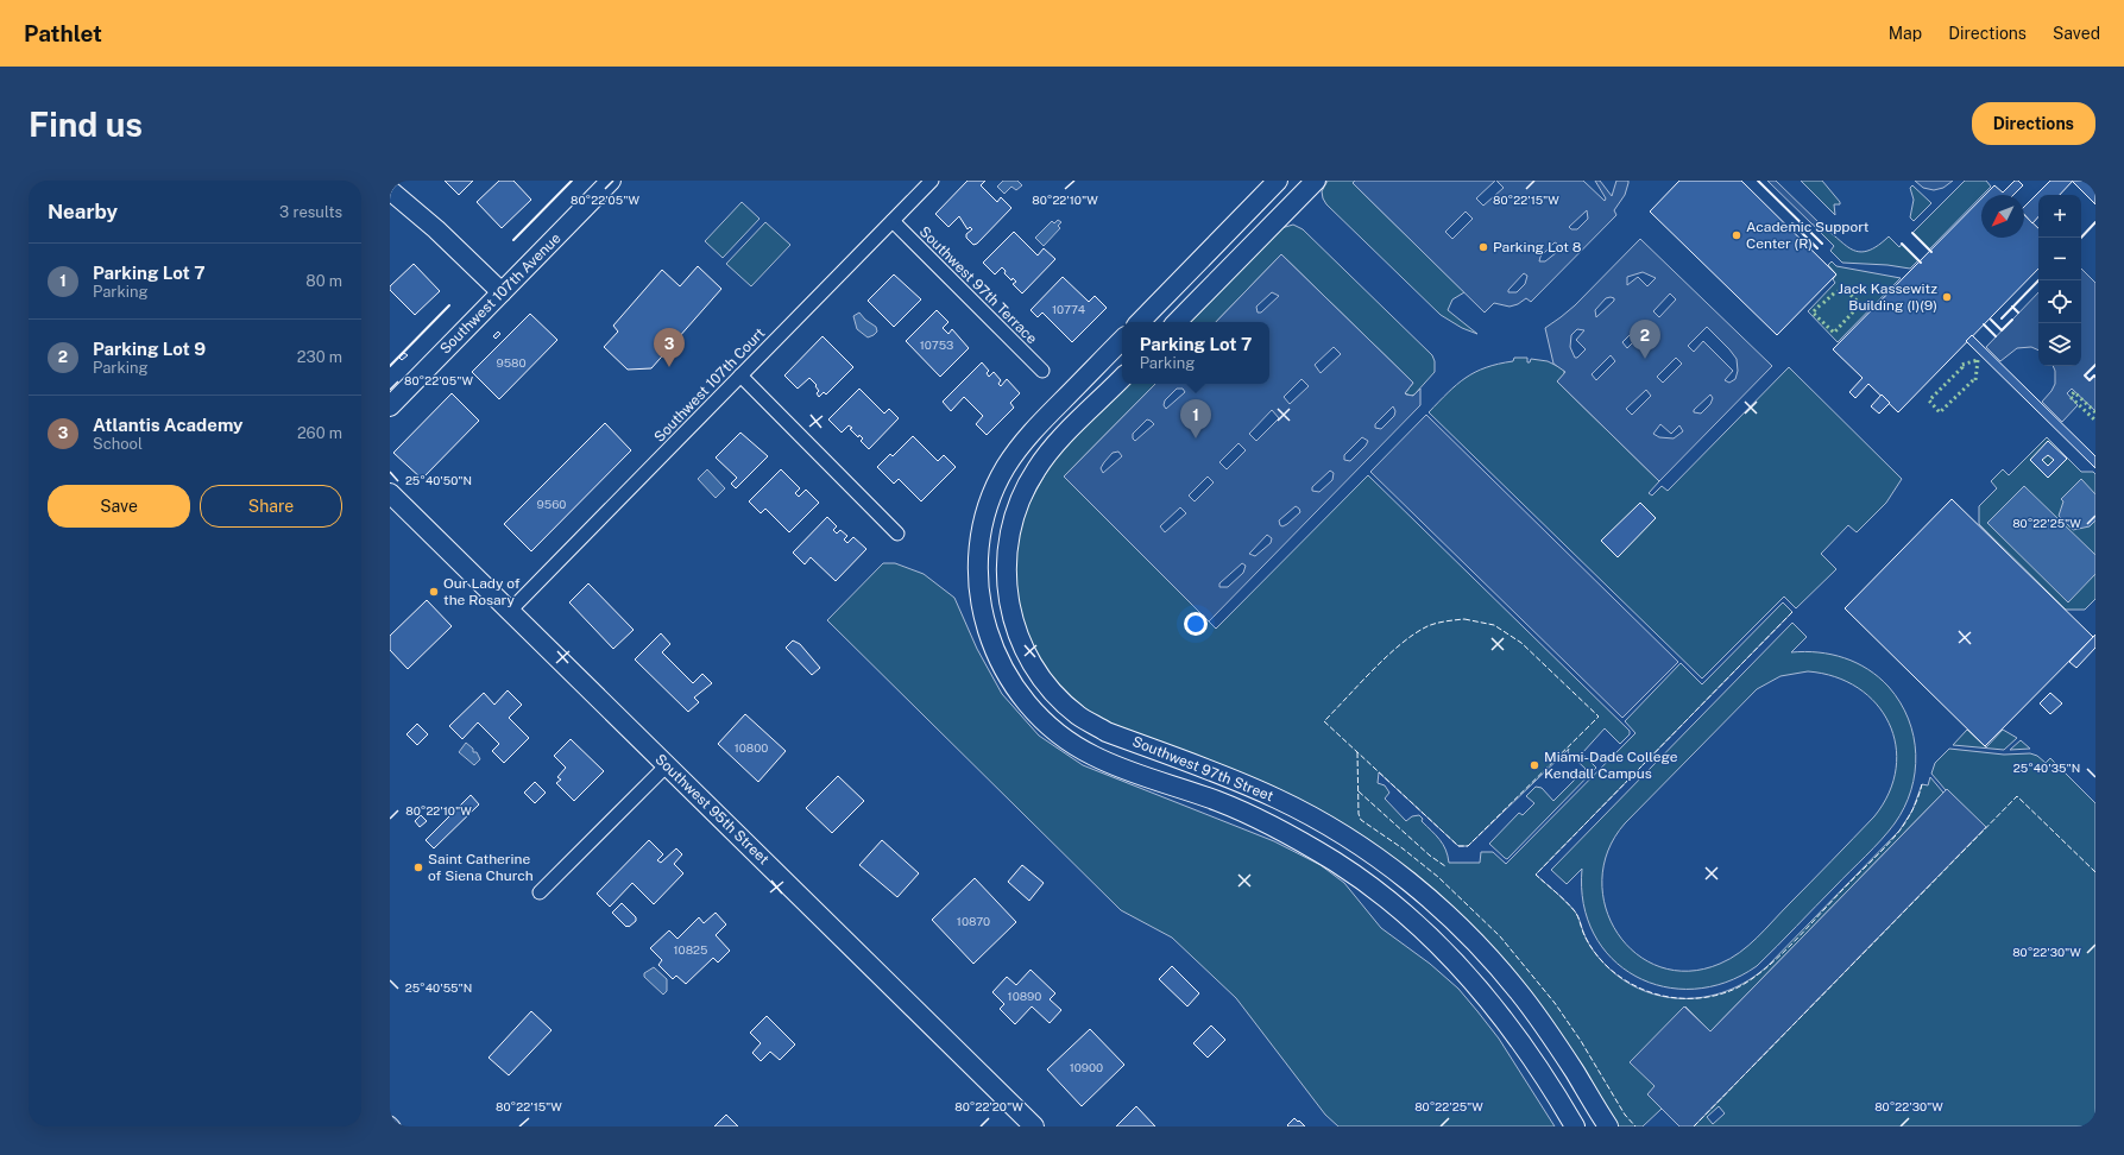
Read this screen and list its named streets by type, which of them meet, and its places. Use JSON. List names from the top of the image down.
{
  "streets": {
    "street": [
      "Southwest 97th Terrace",
      "Southwest 107th Avenue",
      "Southwest 107th Court",
      "Southwest 97th Street",
      "Southwest 95th Street"
    ]
  },
  "crossings": [
    ["Southwest 97th Terrace", "Southwest 107th Court"],
    ["Southwest 107th Court", "Southwest 95th Street"]
  ],
  "places": [
    "Academic Support Center (R)",
    "Parking Lot 8",
    "Jack Kassewitz Building (I)(9)",
    "Our Lady of the Rosary",
    "Miami-Dade College Kendall Campus",
    "Saint Catherine of Siena Church"
  ],
  "house_numbers": [
    "10774",
    "10753",
    "9580",
    "9560",
    "10800",
    "10870",
    "10825",
    "10890",
    "10900"
  ],
  "north": "bottom left",
  "page": {
    "header": "Pathlet",
    "nav": ["Map", "Directions", "Saved"],
    "buttons": [
      "Directions",
      ["Save", "Share"]
    ],
    "title": "Find us",
    "heading": ["Nearby", "3 results"],
    "map_buttons": ["+", "−"],
    "list": [
      {
        "mark": "1",
        "name": "Parking Lot 7",
        "note": "Parking",
        "value": "80 m"
      },
      {
        "mark": "2",
        "name": "Parking Lot 9",
        "note": "Parking",
        "value": "230 m"
      },
      {
        "mark": "3",
        "name": "Atlantis Academy",
        "note": "School",
        "value": "260 m"
      }
    ],
    "pins": ["2", "3", "1"],
    "popup": ["Parking Lot 7", "Parking"]
  },
  "coordinates": [
    "80°22'05\"W",
    "80°22'10\"W",
    "80°22'15\"W",
    "25°40'50\"N",
    "80°22'25\"W",
    "25°40'35\"N",
    "80°22'30\"W",
    "25°40'55\"N",
    "80°22'20\"W"
  ]
}
